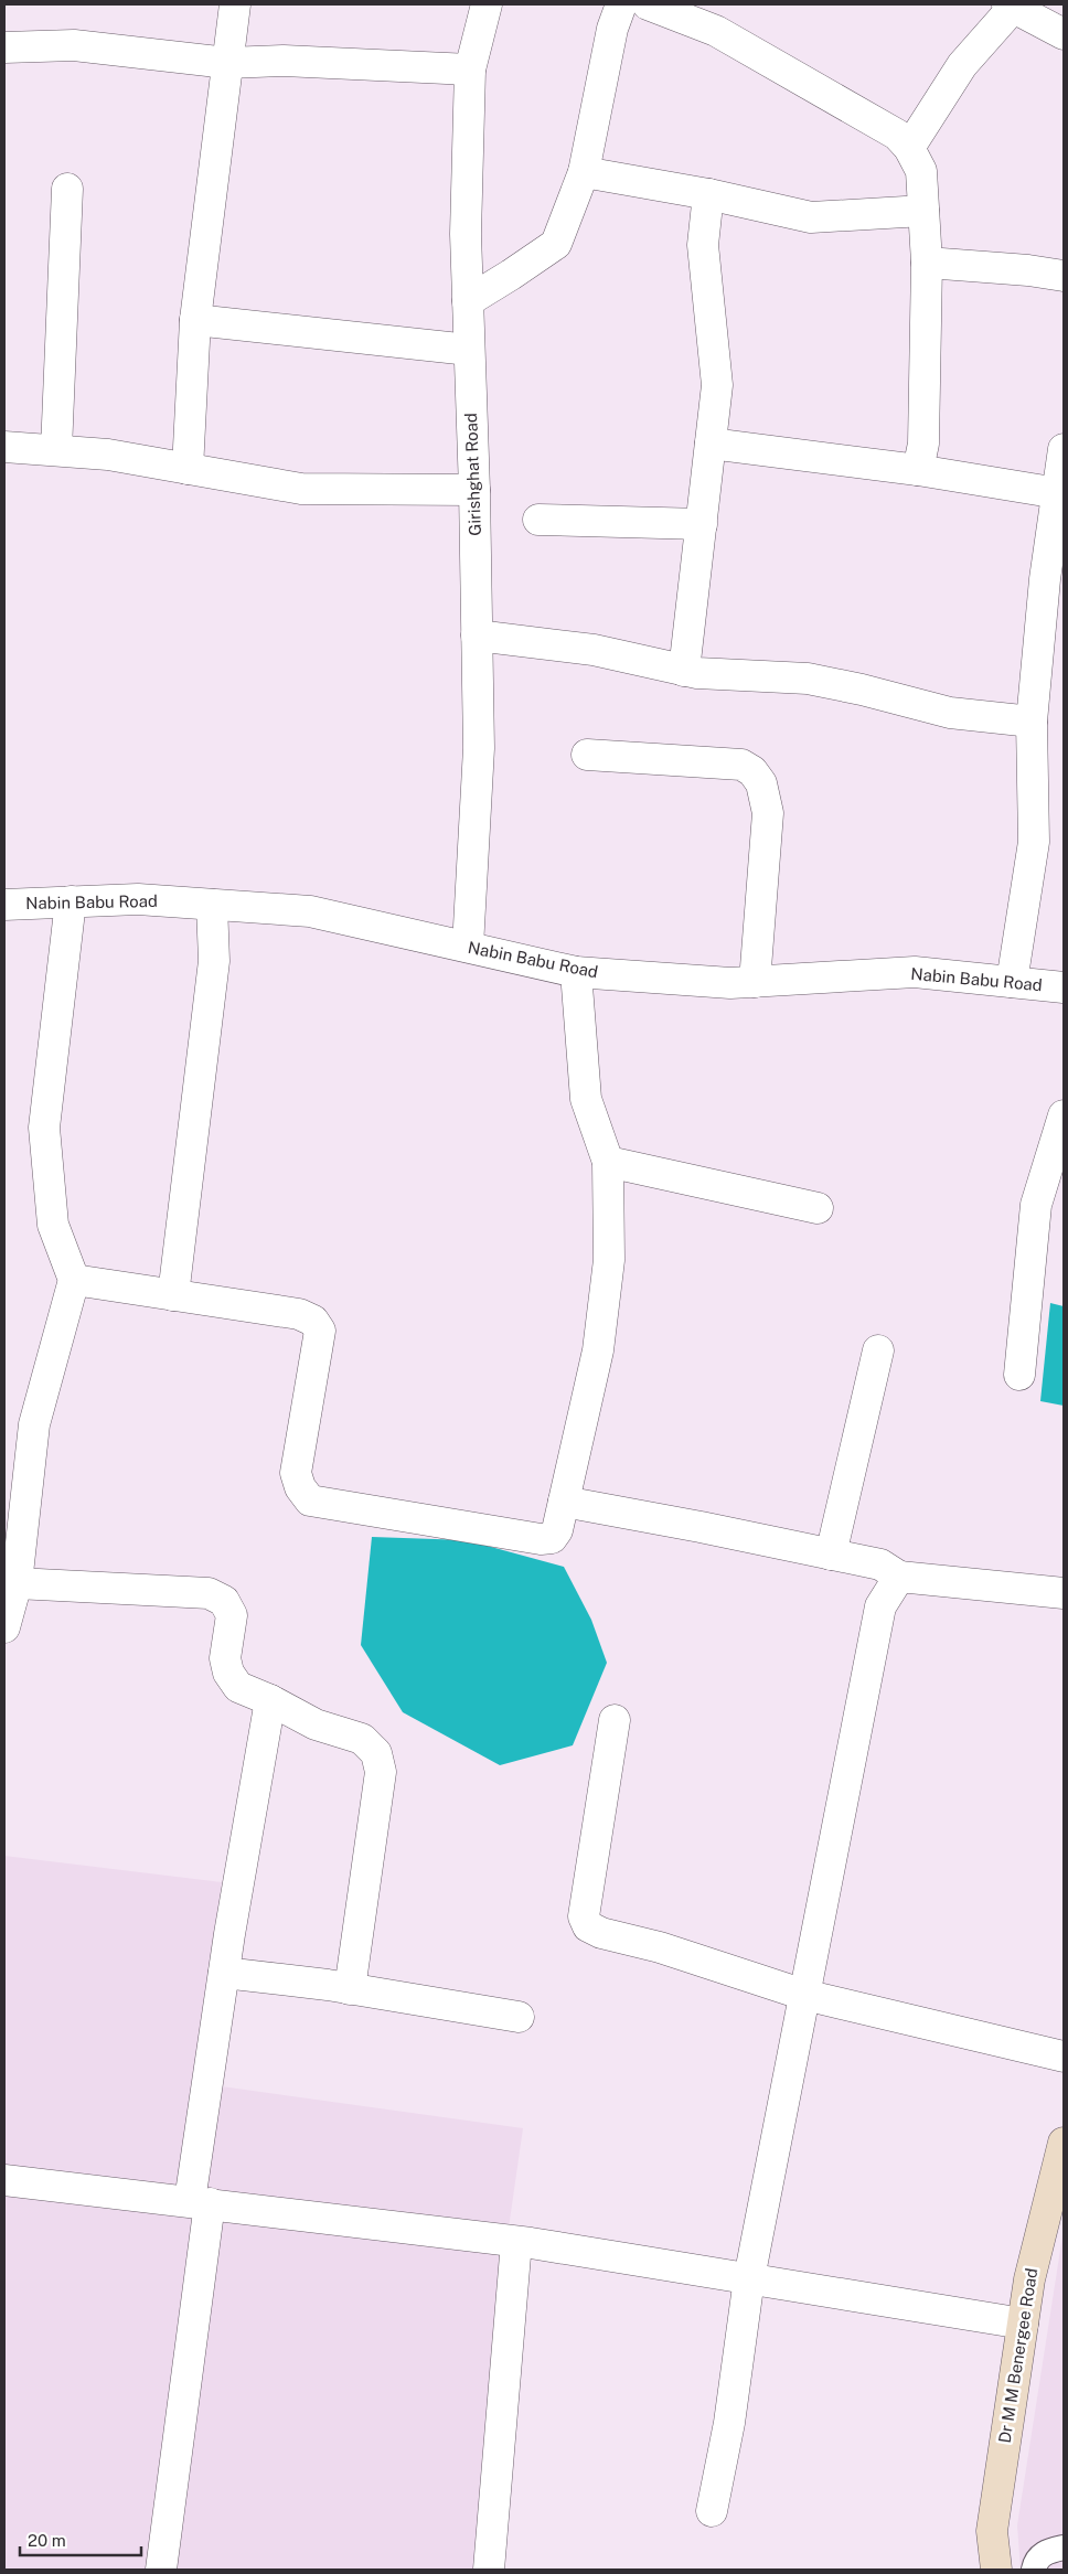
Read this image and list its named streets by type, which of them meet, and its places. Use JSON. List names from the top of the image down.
{
  "streets": {
    "street": ["Girishghat Road", "Nabin Babu Road", "Dr M M Benergee Road"]
  },
  "crossings": [
    ["Girishghat Road", "Nabin Babu Road"]
  ],
  "scale_bar": "20 m"
}
